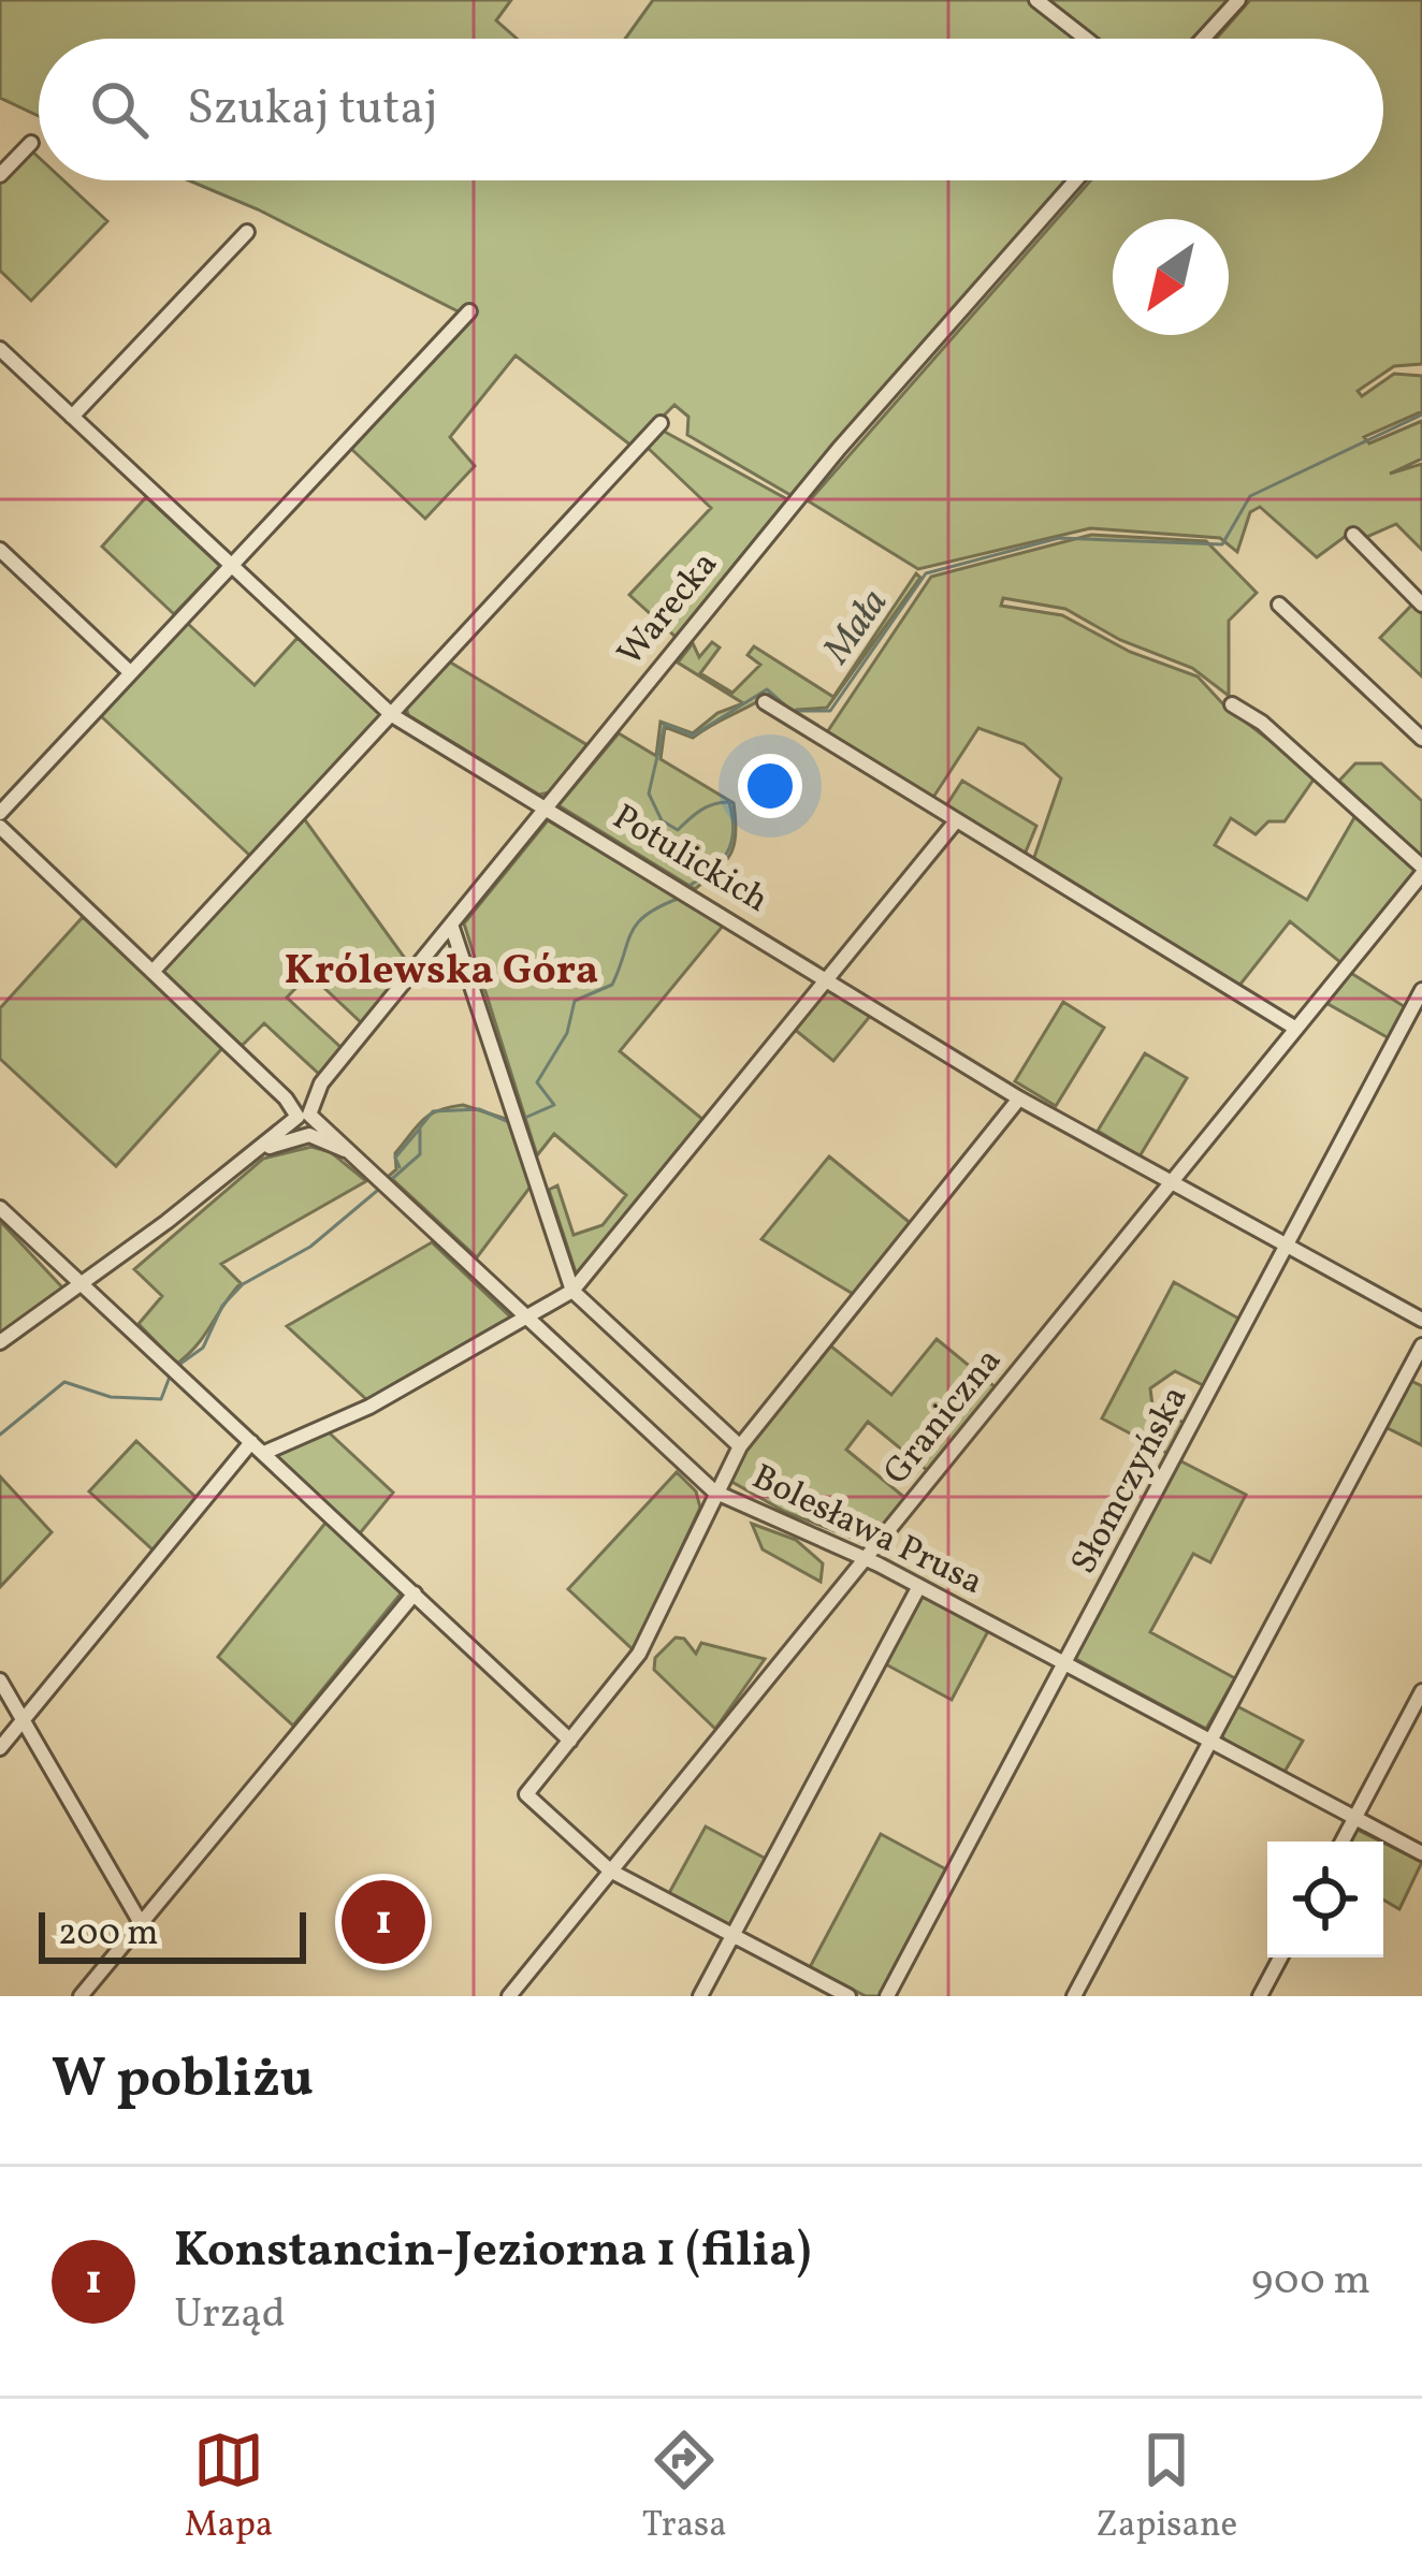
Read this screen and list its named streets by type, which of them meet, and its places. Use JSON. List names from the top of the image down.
{
  "streets": {
    "street": [
      "Warecka",
      "Potulickich",
      "Graniczna",
      "Słomczyńska",
      "Bolesława Prusa"
    ]
  },
  "crossings": [
    ["Warecka", "Potulickich"],
    ["Warecka", "Bolesława Prusa"],
    ["Potulickich", "Graniczna"],
    ["Potulickich", "Słomczyńska"],
    ["Graniczna", "Bolesława Prusa"],
    ["Słomczyńska", "Bolesława Prusa"]
  ],
  "districts": ["Królewska Góra"],
  "water": ["Mała"],
  "scale_bar": "200 m",
  "north": "bottom left",
  "page": {
    "search": "Szukaj tutaj",
    "pins": "1",
    "scale": "200 m",
    "heading": "W pobliżu",
    "list": [
      {
        "mark": "1",
        "name": "Konstancin-Jeziorna 1 (filia)",
        "note": "Urząd",
        "value": "900 m"
      }
    ],
    "nav": ["Mapa", "Trasa", "Zapisane"]
  }
}
